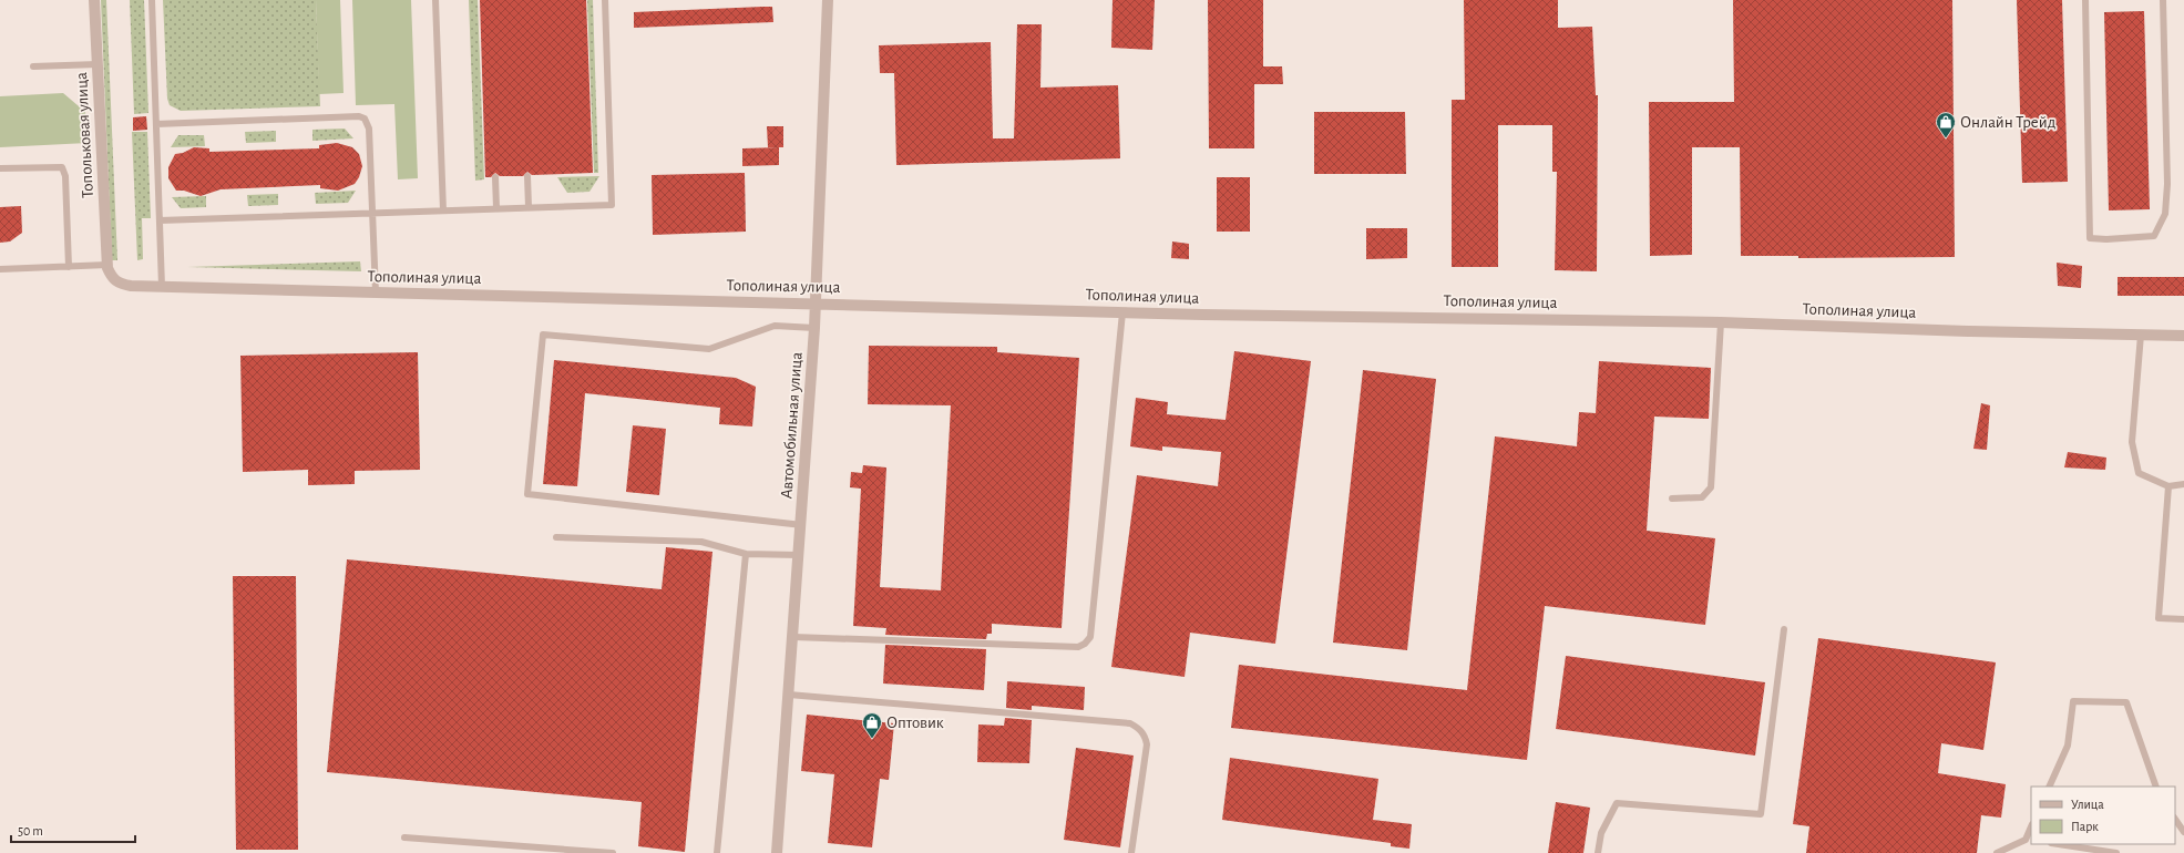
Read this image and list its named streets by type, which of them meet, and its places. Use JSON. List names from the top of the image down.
{
  "streets": {
    "street": ["Топольковая улица", "Тополиная улица", "Автомобильная улица"]
  },
  "crossings": [
    ["Топольковая улица", "Тополиная улица"],
    ["Тополиная улица", "Автомобильная улица"]
  ],
  "places": {
    "shop": ["Онлайн Трейд", "Оптовик"]
  },
  "legend": ["Улица", "Парк"],
  "scale_bar": "50 m"
}
